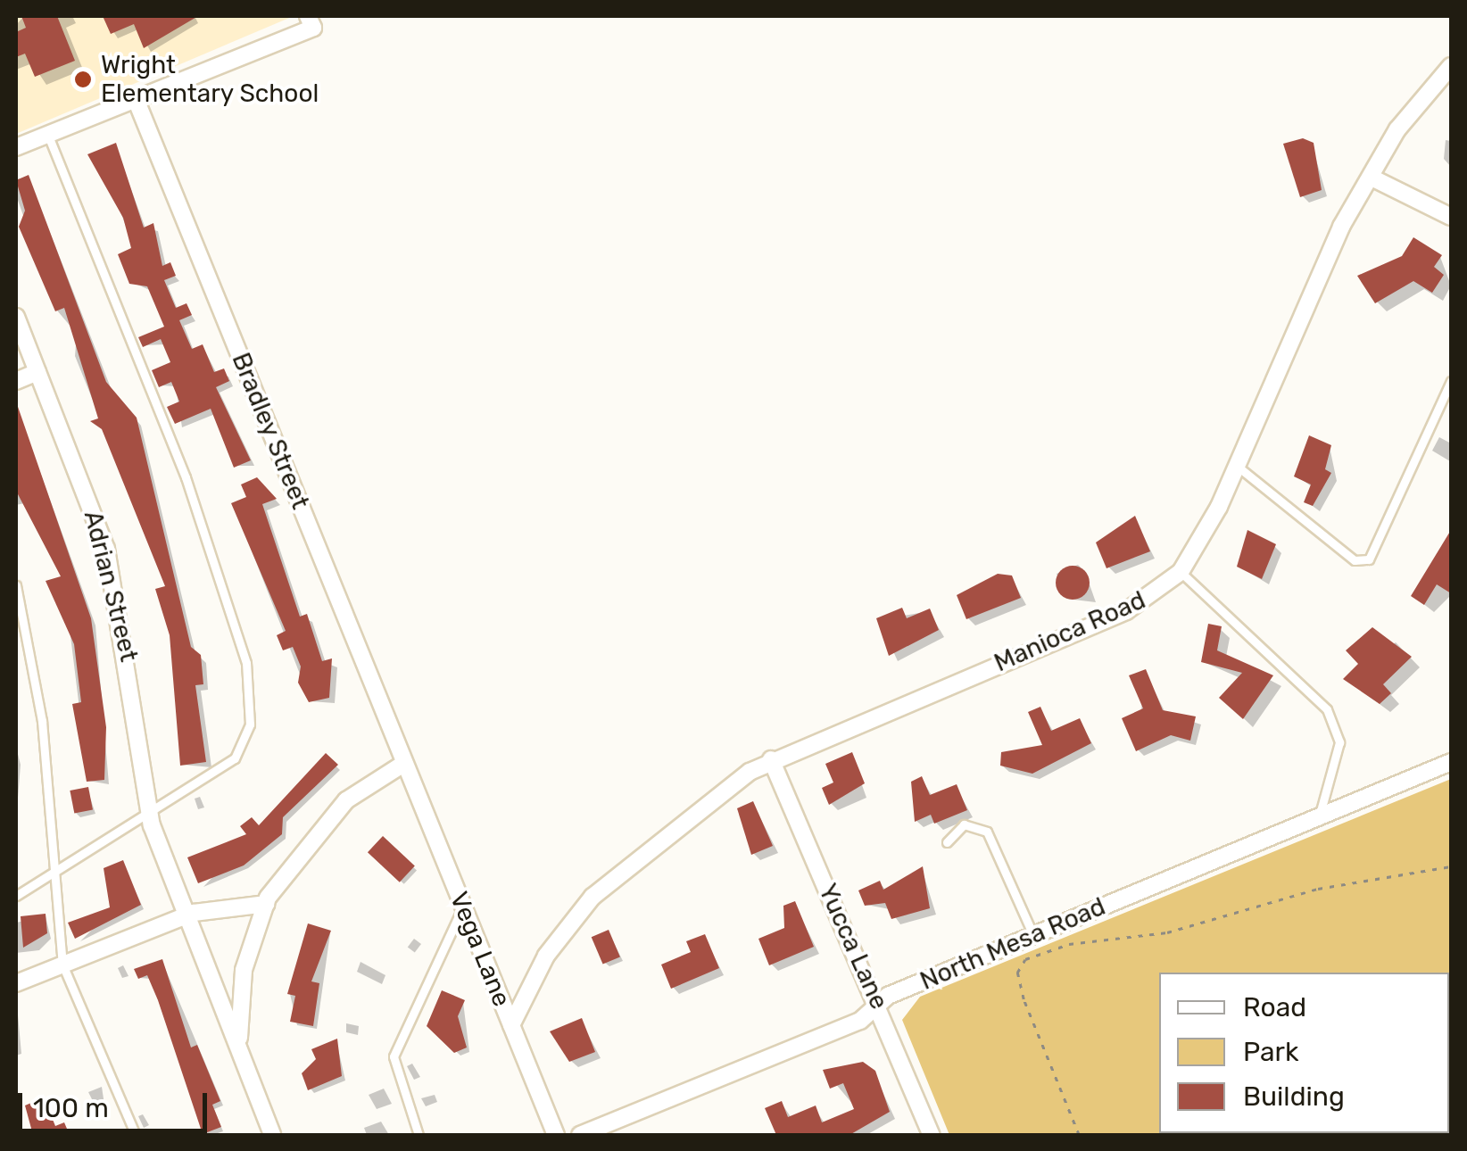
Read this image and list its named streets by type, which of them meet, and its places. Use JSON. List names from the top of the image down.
{
  "streets": {
    "street": [
      "Bradley Street",
      "Adrian Street",
      "Manioca Road",
      "North Mesa Road",
      "Yucca Lane",
      "Vega Lane"
    ]
  },
  "crossings": [
    ["Bradley Street", "Vega Lane"],
    ["Manioca Road", "Yucca Lane"],
    ["Manioca Road", "Vega Lane"],
    ["North Mesa Road", "Yucca Lane"]
  ],
  "places": ["Wright Elementary School"],
  "legend": ["Road", "Park", "Building"],
  "scale_bar": "100 m"
}
